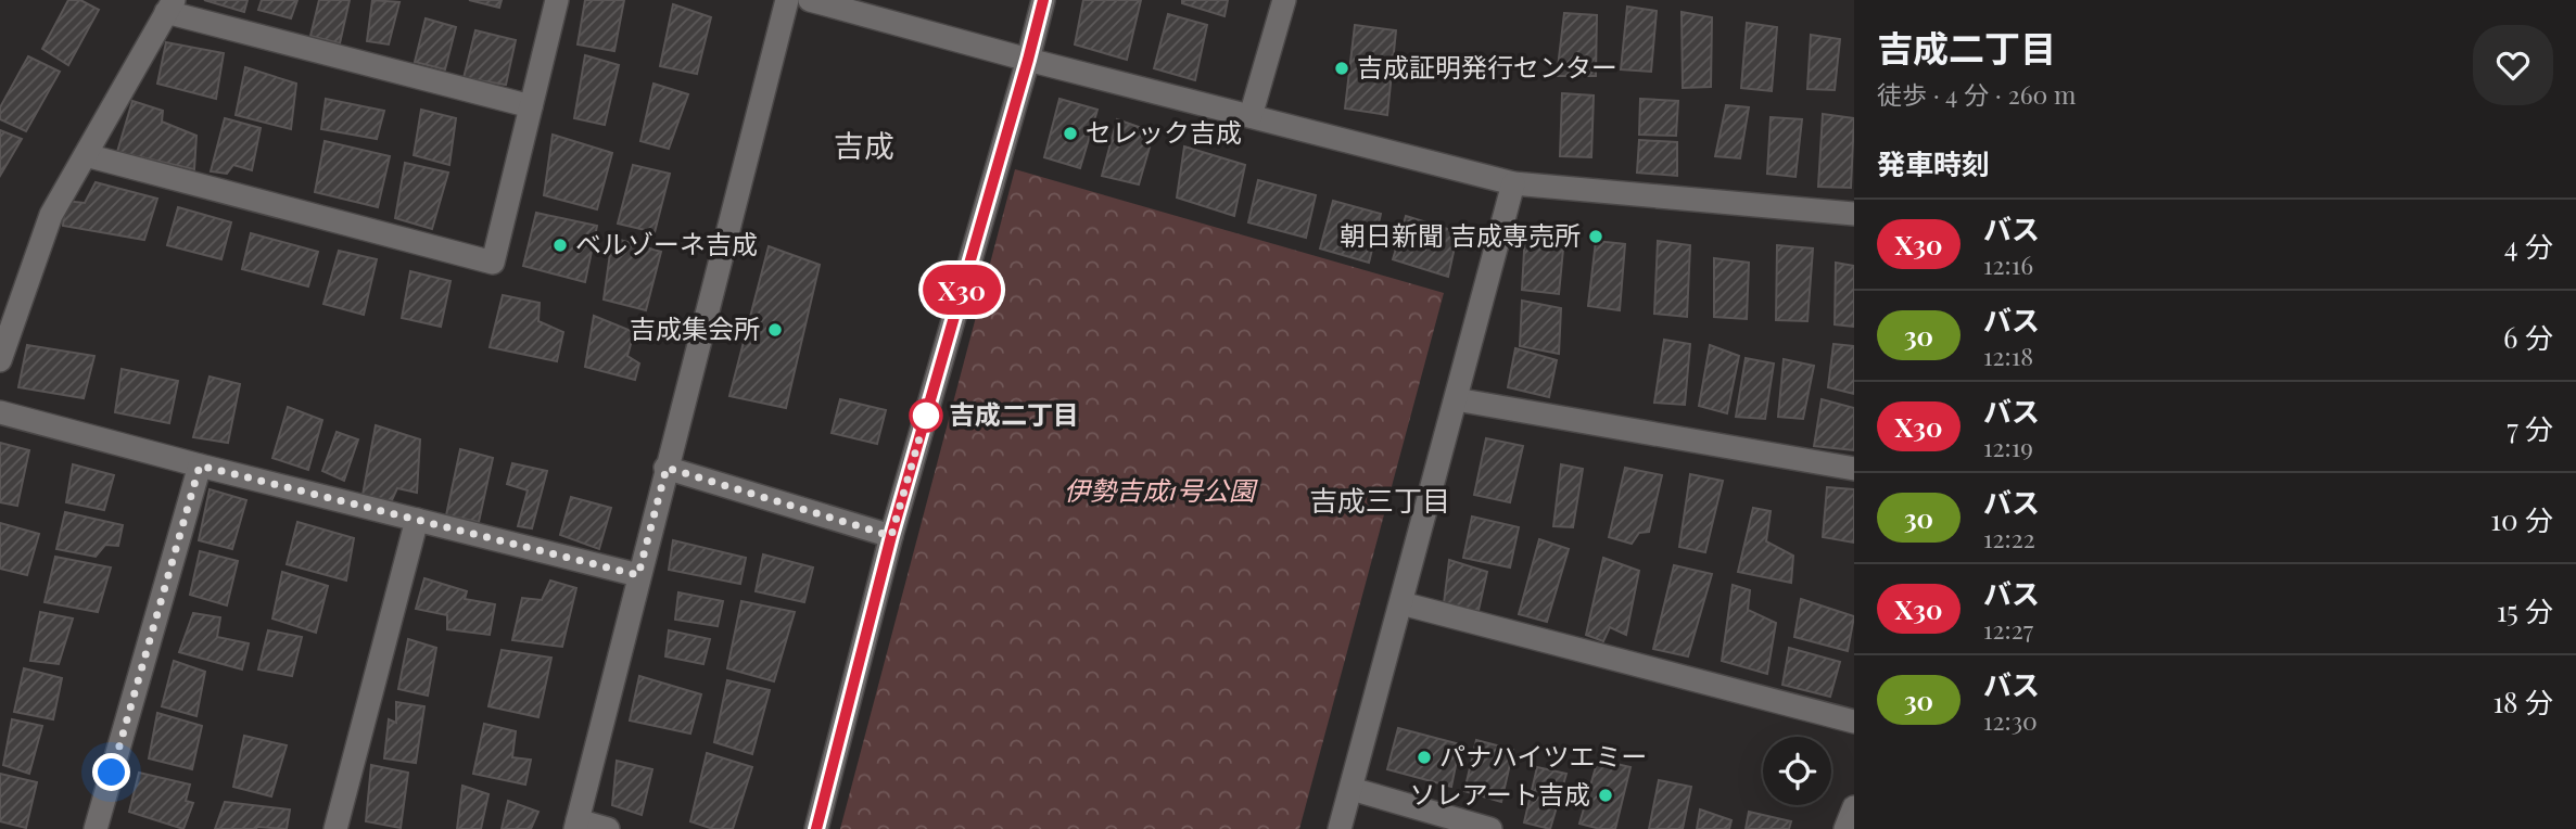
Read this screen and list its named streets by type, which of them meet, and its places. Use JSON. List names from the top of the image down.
{
  "districts": ["吉成", "吉成三丁目"],
  "parks": ["伊勢吉成1号公園"],
  "places": [
    "吉成証明発行センター",
    "セレック吉成",
    "朝日新聞 吉成専売所",
    "ベルゾーネ吉成",
    "吉成集会所",
    "吉成二丁目",
    "パナハイツエミー",
    "ソレアート吉成"
  ],
  "lines": ["bus line X30"],
  "page": {
    "on_map": "X30",
    "heading": [
      ["吉成二丁目", "徒歩 · 4 分 · 260 m"],
      "発車時刻"
    ],
    "list": [
      {
        "mark": "X30",
        "name": "バス",
        "note": "12:16",
        "value": "4 分"
      },
      {
        "mark": "30",
        "name": "バス",
        "note": "12:18",
        "value": "6 分"
      },
      {
        "mark": "X30",
        "name": "バス",
        "note": "12:19",
        "value": "7 分"
      },
      {
        "mark": "30",
        "name": "バス",
        "note": "12:22",
        "value": "10 分"
      },
      {
        "mark": "X30",
        "name": "バス",
        "note": "12:27",
        "value": "15 分"
      },
      {
        "mark": "30",
        "name": "バス",
        "note": "12:30",
        "value": "18 分"
      }
    ]
  }
}
